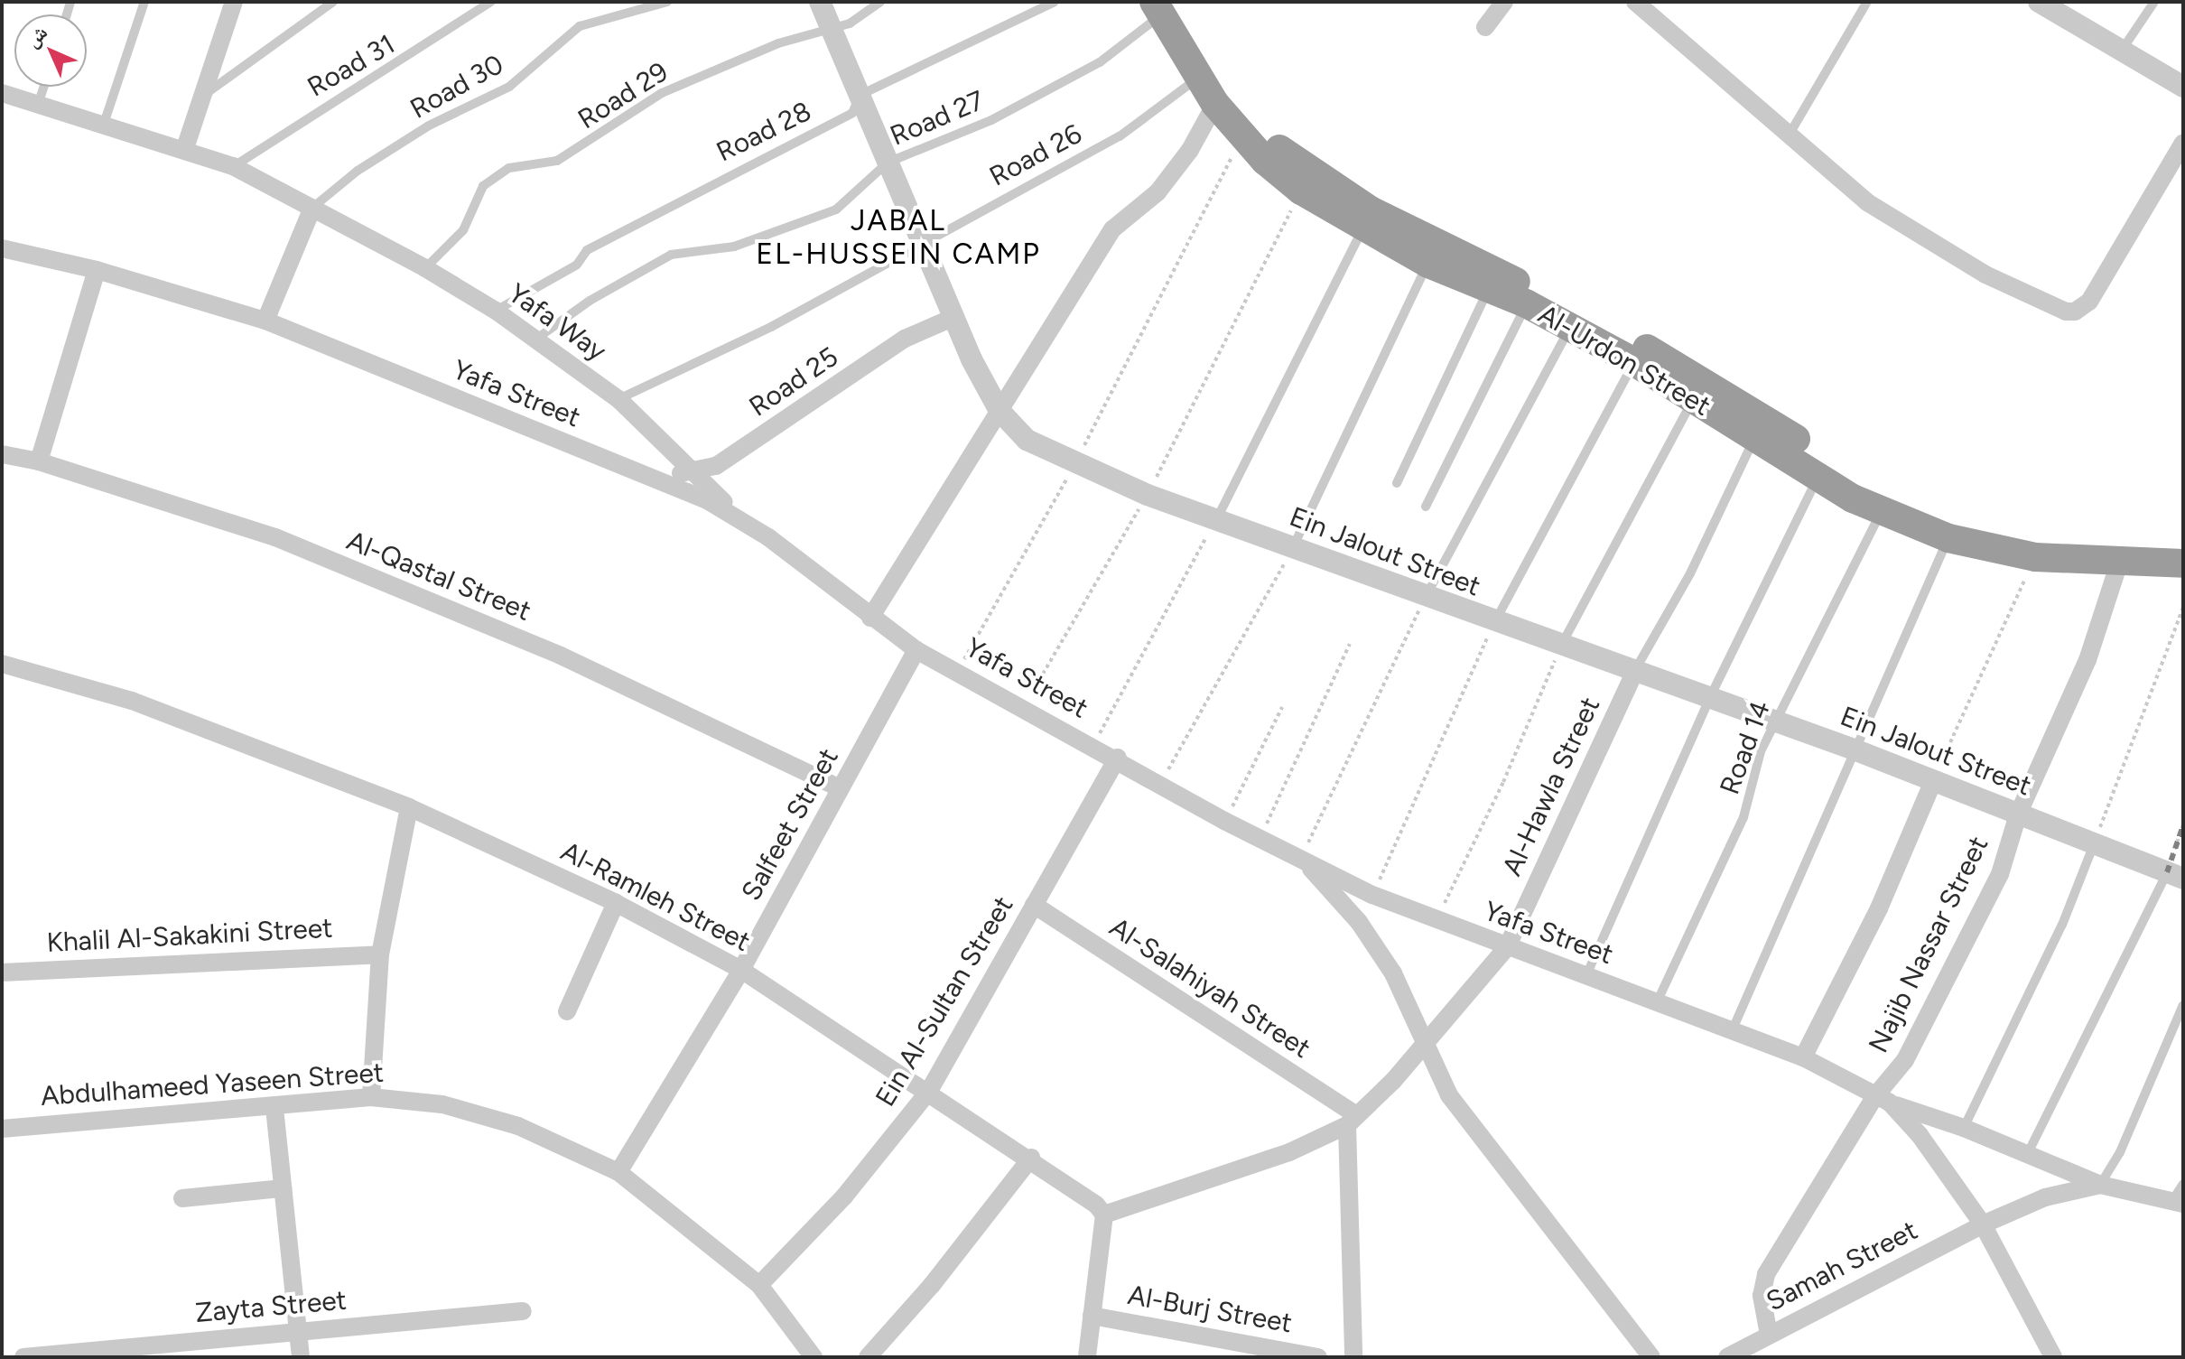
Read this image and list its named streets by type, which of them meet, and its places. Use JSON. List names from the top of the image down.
{
  "streets": {
    "highway": ["Al-Urdon Street"],
    "street": [
      "Yafa Way",
      "Road 25",
      "Yafa Street",
      "Ein Jalout Street",
      "Al-Qastal Street",
      "Al-Hawla Street",
      "Salfeet Street",
      "Al-Ramleh Street",
      "Khalil Al-Sakakini Street",
      "Najib Nassar Street",
      "Al-Salahiyah Street",
      "Ein Al-Sultan Street",
      "Abdulhameed Yaseen Street",
      "Samah Street",
      "Zayta Street",
      "Al-Burj Street"
    ],
    "lane": [
      "Road 31",
      "Road 30",
      "Road 29",
      "Road 27",
      "Road 28",
      "Road 26",
      "Road 14"
    ]
  },
  "crossings": [
    ["Road 31", "Yafa Way"],
    ["Road 30", "Yafa Way"],
    ["Road 29", "Yafa Way"],
    ["Road 29", "Ein Jalout Street"],
    ["Road 27", "Yafa Way"],
    ["Road 27", "Al-Urdon Street"],
    ["Road 27", "Ein Jalout Street"],
    ["Road 28", "Yafa Way"],
    ["Road 28", "Ein Jalout Street"],
    ["Road 26", "Yafa Way"],
    ["Road 26", "Al-Urdon Street"],
    ["Road 26", "Ein Jalout Street"],
    ["Yafa Way", "Road 25"],
    ["Yafa Way", "Yafa Street"],
    ["Al-Urdon Street", "Road 14"],
    ["Al-Urdon Street", "Al-Hawla Street"],
    ["Al-Urdon Street", "Najib Nassar Street"],
    ["Road 25", "Yafa Street"],
    ["Road 25", "Ein Jalout Street"],
    ["Yafa Street", "Road 14"],
    ["Yafa Street", "Al-Hawla Street"],
    ["Yafa Street", "Salfeet Street"],
    ["Yafa Street", "Najib Nassar Street"],
    ["Yafa Street", "Ein Al-Sultan Street"],
    ["Yafa Street", "Samah Street"],
    ["Ein Jalout Street", "Road 14"],
    ["Ein Jalout Street", "Al-Hawla Street"],
    ["Ein Jalout Street", "Najib Nassar Street"],
    ["Al-Qastal Street", "Salfeet Street"],
    ["Al-Hawla Street", "Al-Ramleh Street"],
    ["Al-Hawla Street", "Al-Salahiyah Street"],
    ["Salfeet Street", "Al-Ramleh Street"],
    ["Salfeet Street", "Abdulhameed Yaseen Street"],
    ["Al-Ramleh Street", "Ein Al-Sultan Street"],
    ["Najib Nassar Street", "Samah Street"],
    ["Al-Salahiyah Street", "Ein Al-Sultan Street"],
    ["Ein Al-Sultan Street", "Abdulhameed Yaseen Street"]
  ],
  "districts": ["JABAL EL-HUSSEIN CAMP"],
  "north": "top left"
}
